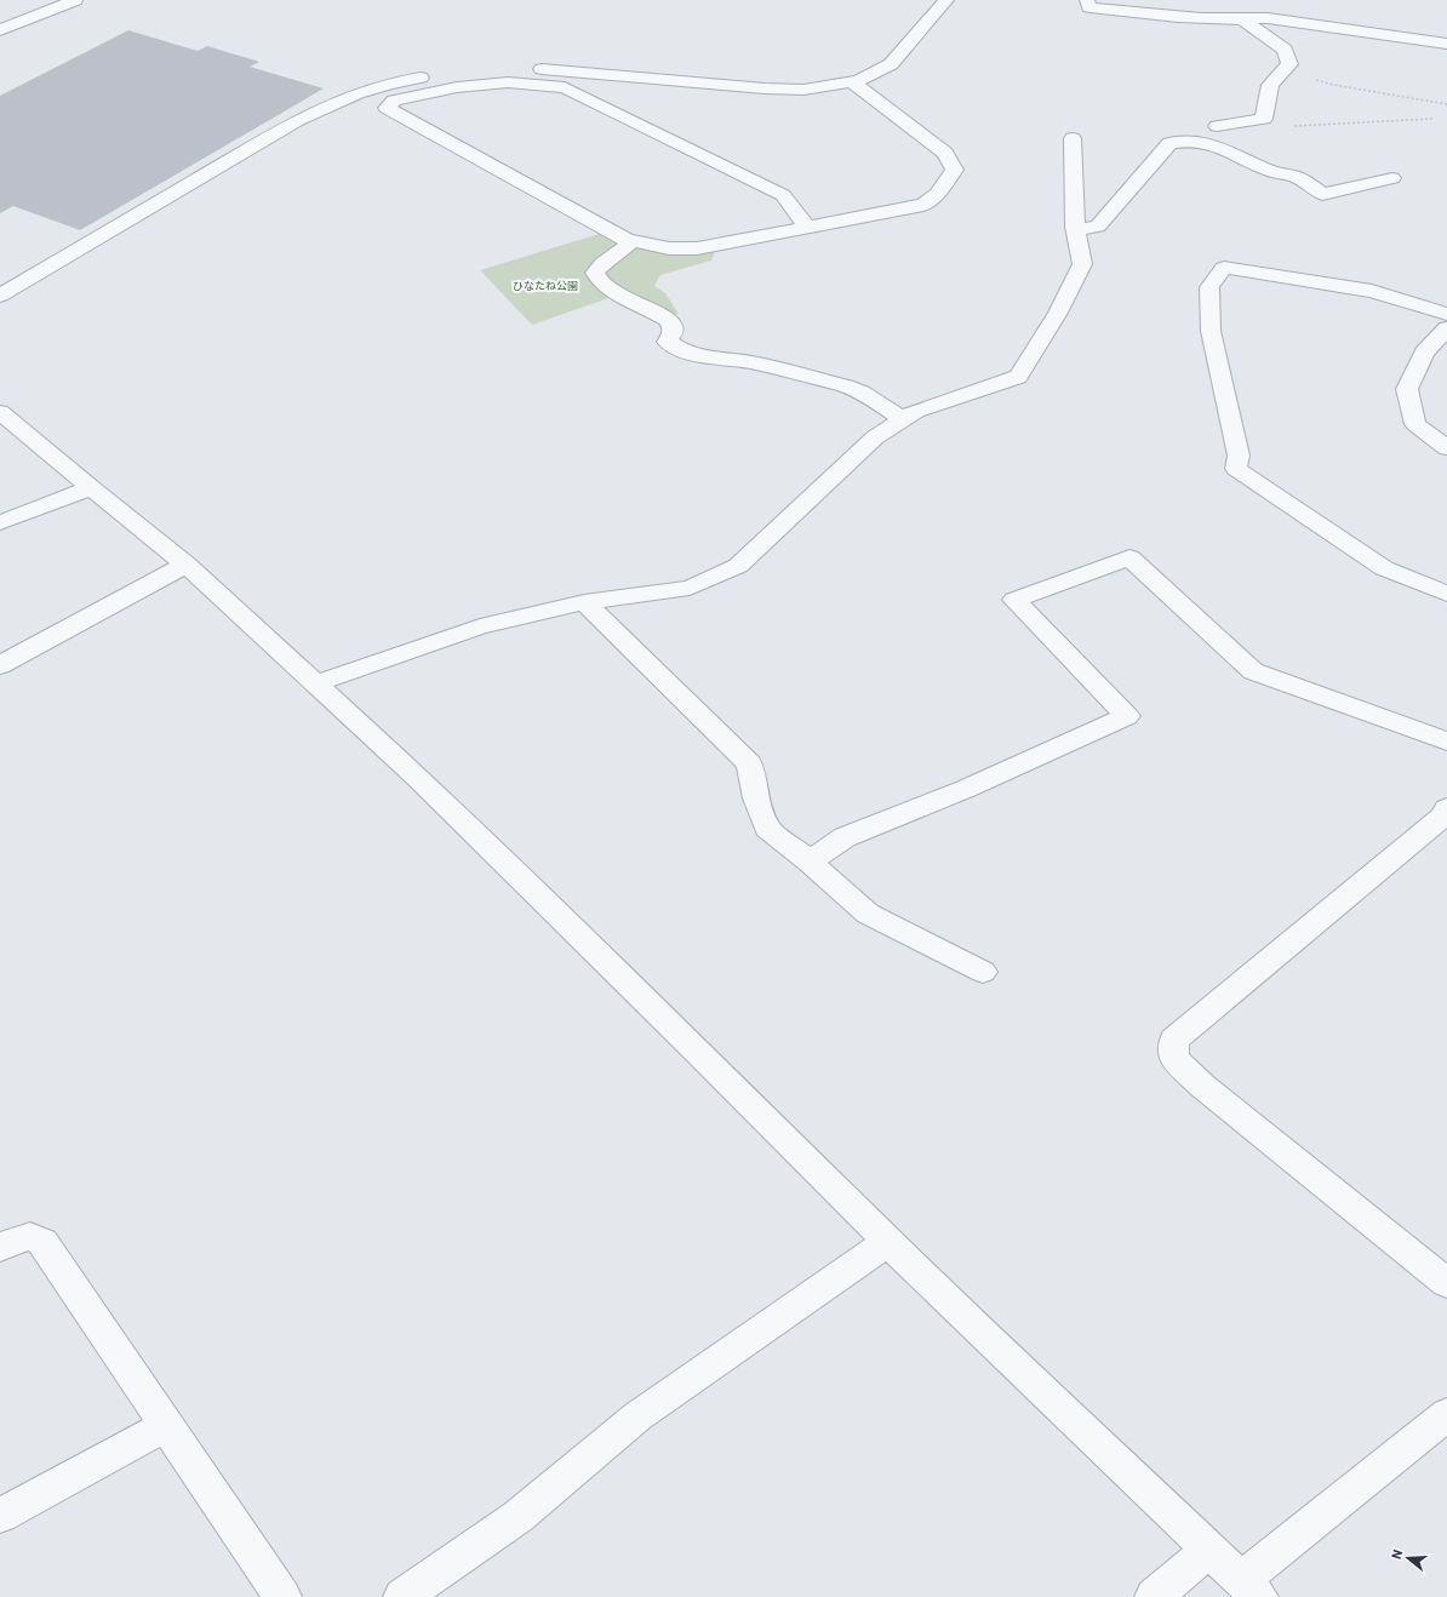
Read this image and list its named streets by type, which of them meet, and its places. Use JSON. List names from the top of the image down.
{
  "parks": ["ひなたね公園"],
  "north": "left"
}
